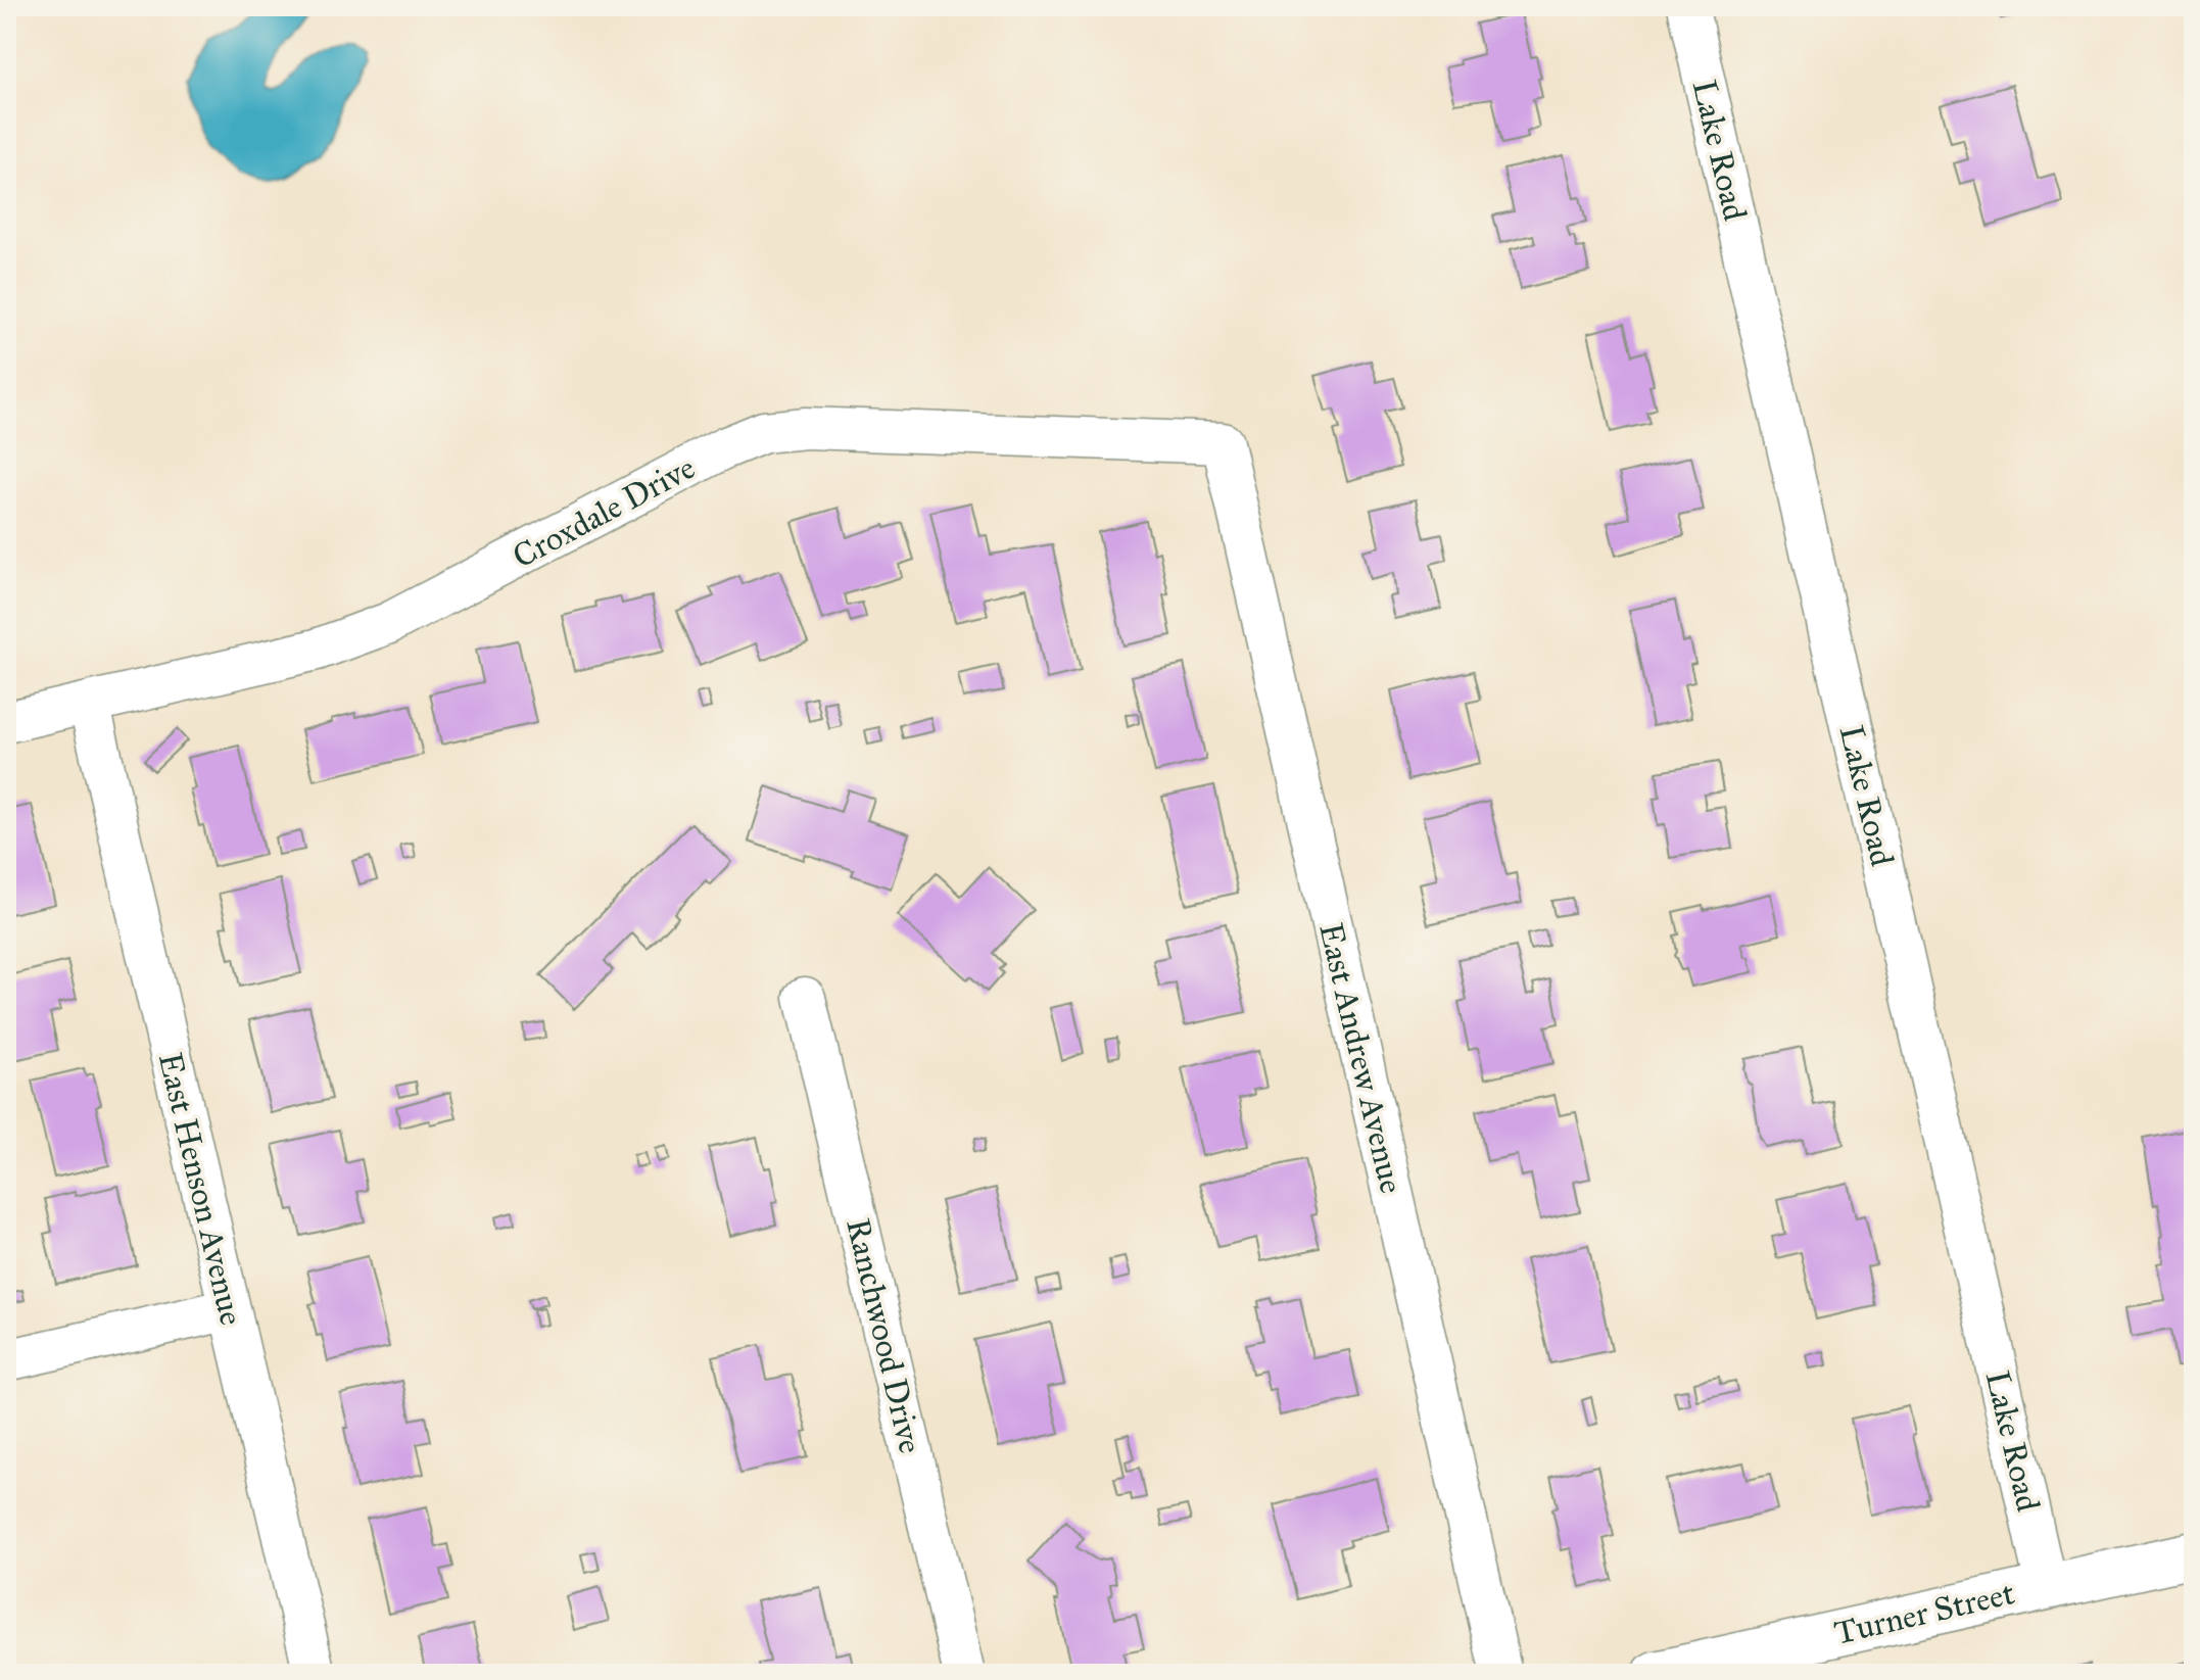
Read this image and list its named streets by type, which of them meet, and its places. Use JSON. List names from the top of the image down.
{
  "streets": {
    "street": [
      "Lake Road",
      "Croxdale Drive",
      "East Andrew Avenue",
      "East Henson Avenue",
      "Ranchwood Drive",
      "Turner Street"
    ]
  },
  "crossings": [
    ["Lake Road", "Turner Street"],
    ["Croxdale Drive", "East Andrew Avenue"],
    ["Croxdale Drive", "East Henson Avenue"]
  ]
}
